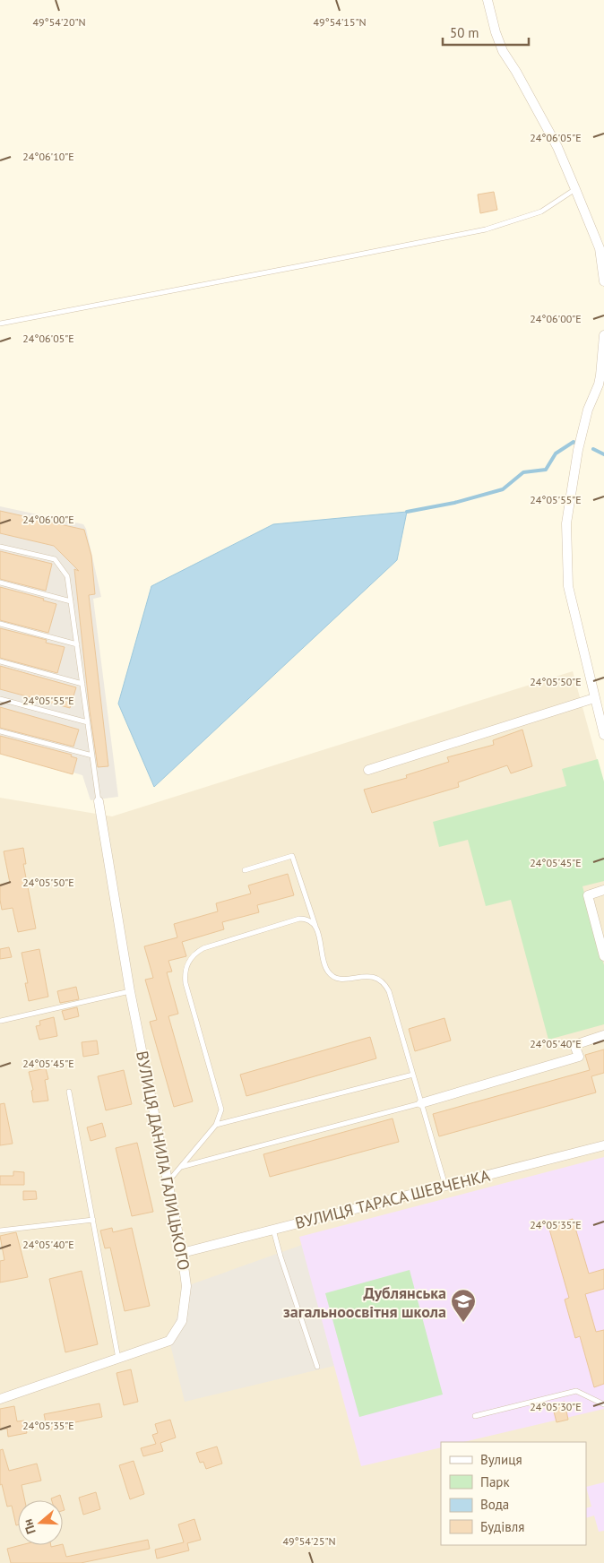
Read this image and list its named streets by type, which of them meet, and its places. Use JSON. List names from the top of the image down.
{
  "streets": {
    "street": ["ВУЛИЦЯ ДАНИЛА ГАЛИЦЬКОГО", "ВУЛИЦЯ ТАРАСА ШЕВЧЕНКА"]
  },
  "crossings": [
    ["ВУЛИЦЯ ДАНИЛА ГАЛИЦЬКОГО", "ВУЛИЦЯ ТАРАСА ШЕВЧЕНКА"]
  ],
  "places": {
    "school or university": ["Дублянська загальноосвітня школа"]
  },
  "legend": [
    "Вулиця",
    "Парк",
    "Вода",
    "Будівля"
  ],
  "scale_bar": "50 m",
  "north": "left",
  "coordinates": [
    "49°54'15\"N",
    "49°54'20\"N",
    "24°06'05\"E",
    "24°06'10\"E",
    "24°06'00\"E",
    "24°05'55\"E",
    "24°05'50\"E",
    "24°05'45\"E",
    "24°05'40\"E",
    "24°05'35\"E",
    "24°05'30\"E",
    "49°54'25\"N"
  ]
}
